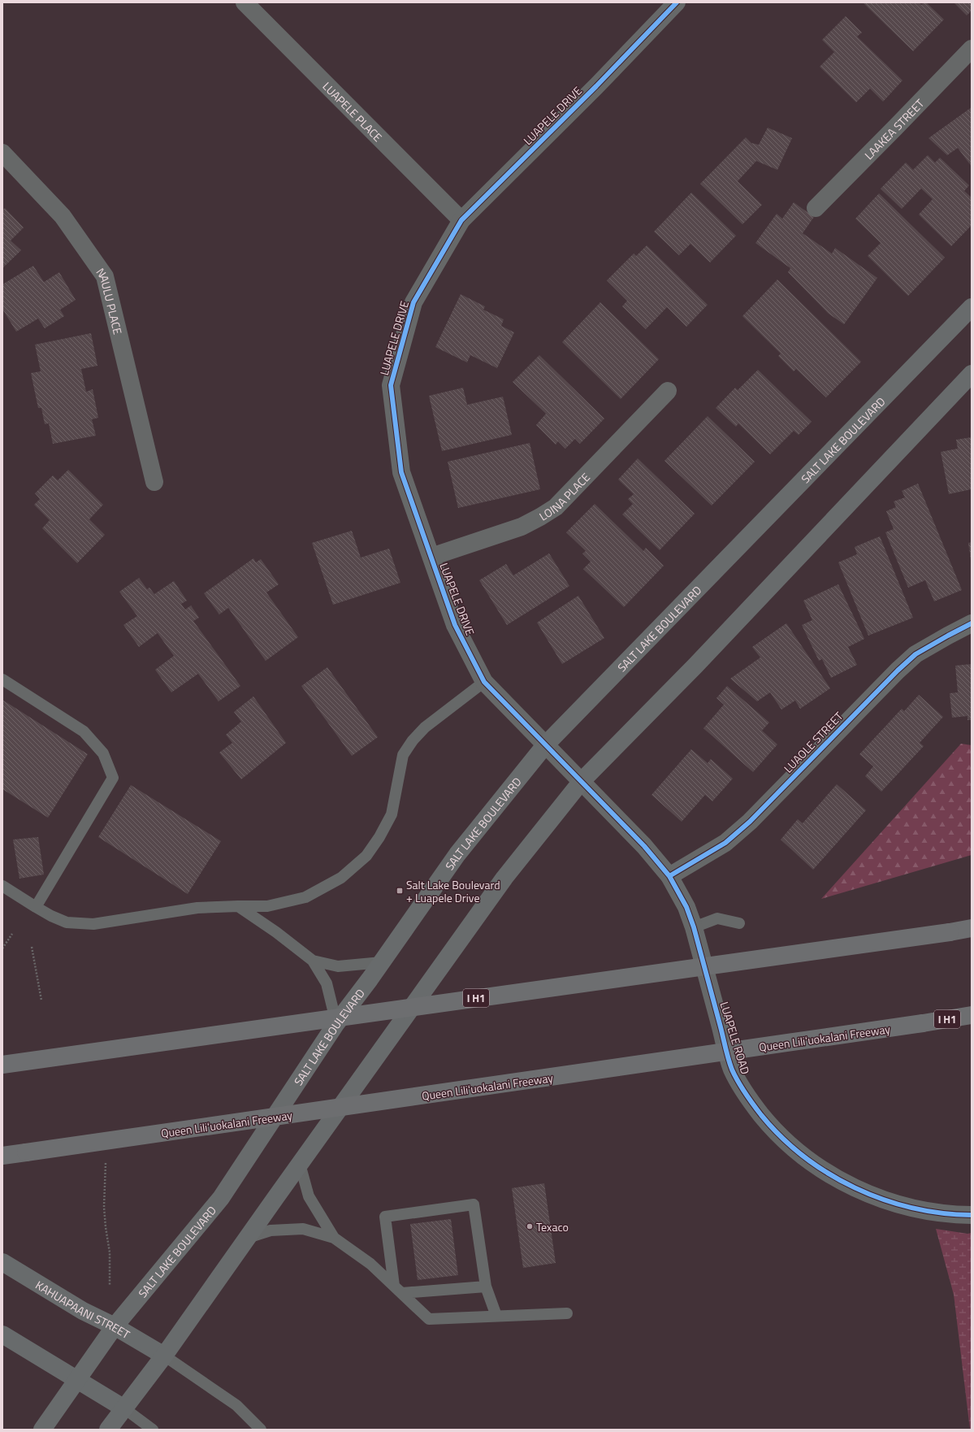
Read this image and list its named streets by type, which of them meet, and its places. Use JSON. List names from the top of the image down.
{
  "streets": {
    "highway": ["I H1", "Queen Liliʻuokalani Freeway"],
    "main road": ["SALT LAKE BOULEVARD", "KAHUAPAANI STREET"],
    "street": [
      "LUAPELE PLACE",
      "LUAPELE DRIVE",
      "LAAKEA STREET",
      "NAULU PLACE",
      "LOINA PLACE",
      "LUAOLE STREET",
      "LUAPELE ROAD"
    ]
  },
  "crossings": [
    ["LUAPELE PLACE", "LUAPELE DRIVE"],
    ["LUAPELE DRIVE", "SALT LAKE BOULEVARD"],
    ["LUAPELE DRIVE", "LOINA PLACE"],
    ["LUAPELE DRIVE", "LUAPELE ROAD"],
    ["SALT LAKE BOULEVARD", "KAHUAPAANI STREET"],
    ["LUAOLE STREET", "LUAPELE ROAD"]
  ],
  "places": {
    "transit": ["Salt Lake Boulevard + Luapele Drive"],
    "other": ["Texaco"]
  }
}
